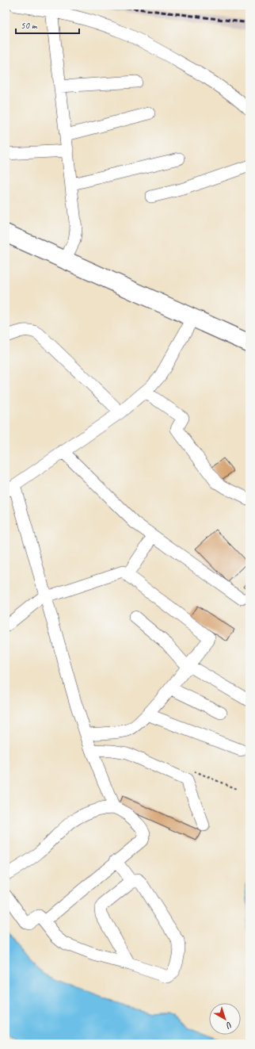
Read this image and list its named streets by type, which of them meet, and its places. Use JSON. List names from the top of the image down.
{
  "scale_bar": "50 m",
  "north": "bottom right"
}
